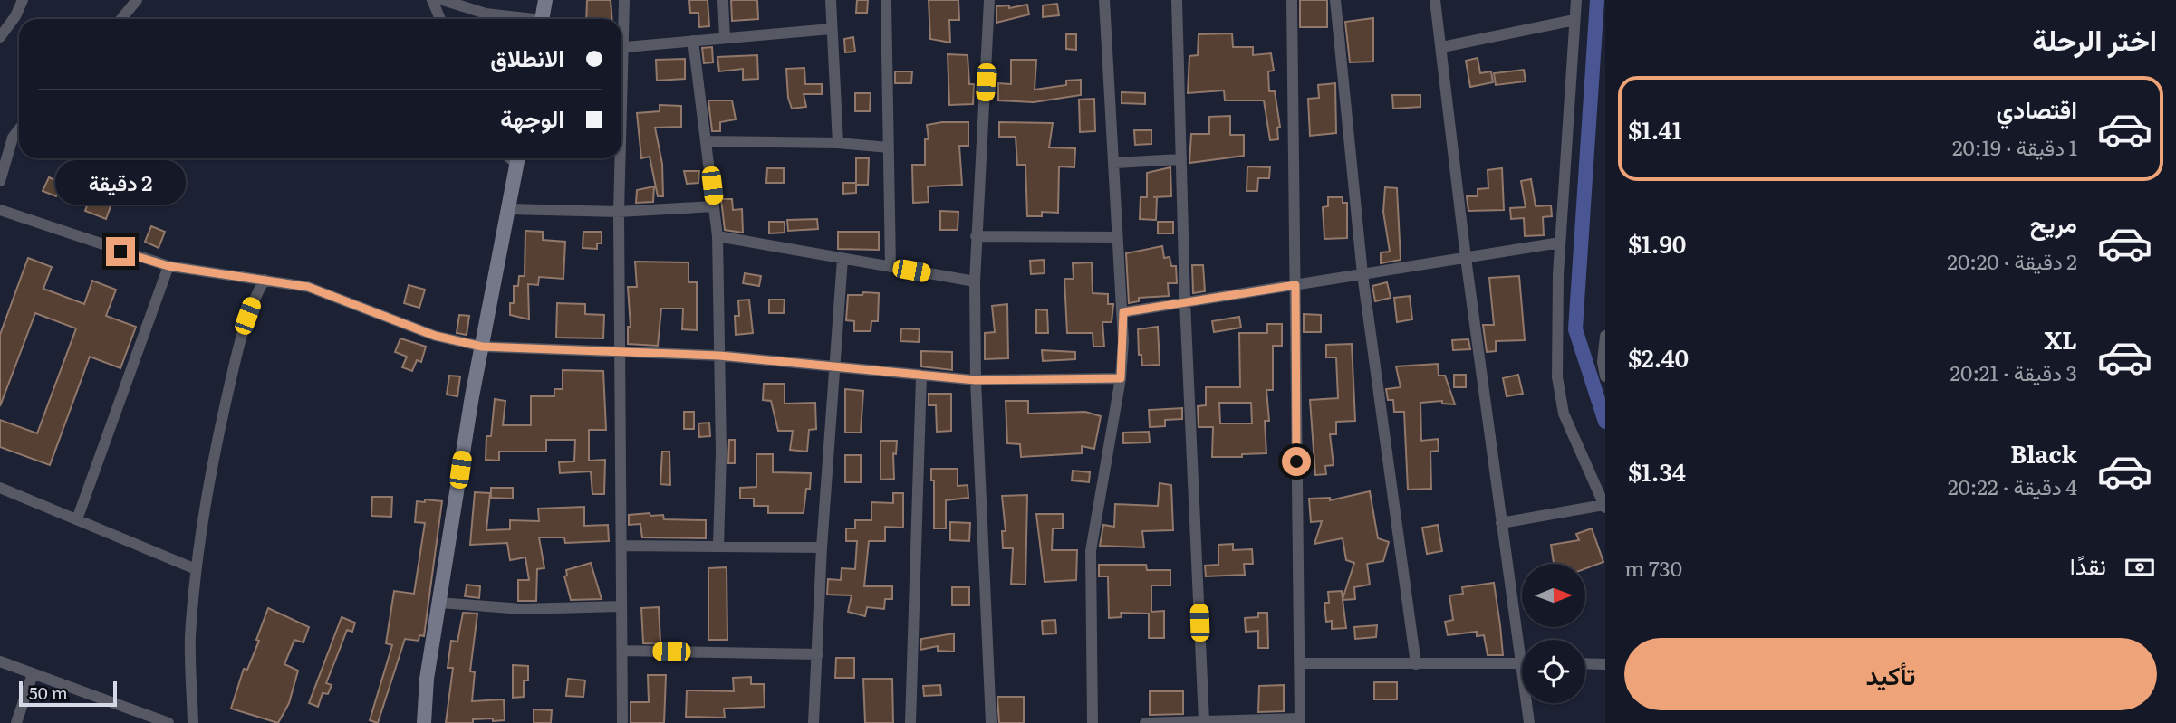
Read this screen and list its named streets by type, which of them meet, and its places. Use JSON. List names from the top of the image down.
{
  "scale_bar": "50 m",
  "north": "right",
  "page": {
    "heading": "اختر الرحلة",
    "banner": ["الانطلاق", "الوجهة"],
    "list": [
      {
        "name": "اقتصادي",
        "note": "1 دقيقة · 20:19",
        "value": "$1.41"
      },
      {
        "name": "مريح",
        "note": "2 دقيقة · 20:20",
        "value": "$1.90"
      },
      {
        "name": "XL",
        "note": "3 دقيقة · 20:21",
        "value": "$2.40"
      },
      {
        "name": "Black",
        "note": "4 دقيقة · 20:22",
        "value": "$1.34"
      }
    ],
    "bubble": "2 دقيقة",
    "pay": ["نقدًا", "730 m"],
    "buttons": "تأكيد",
    "scale": "50 m"
  }
}
